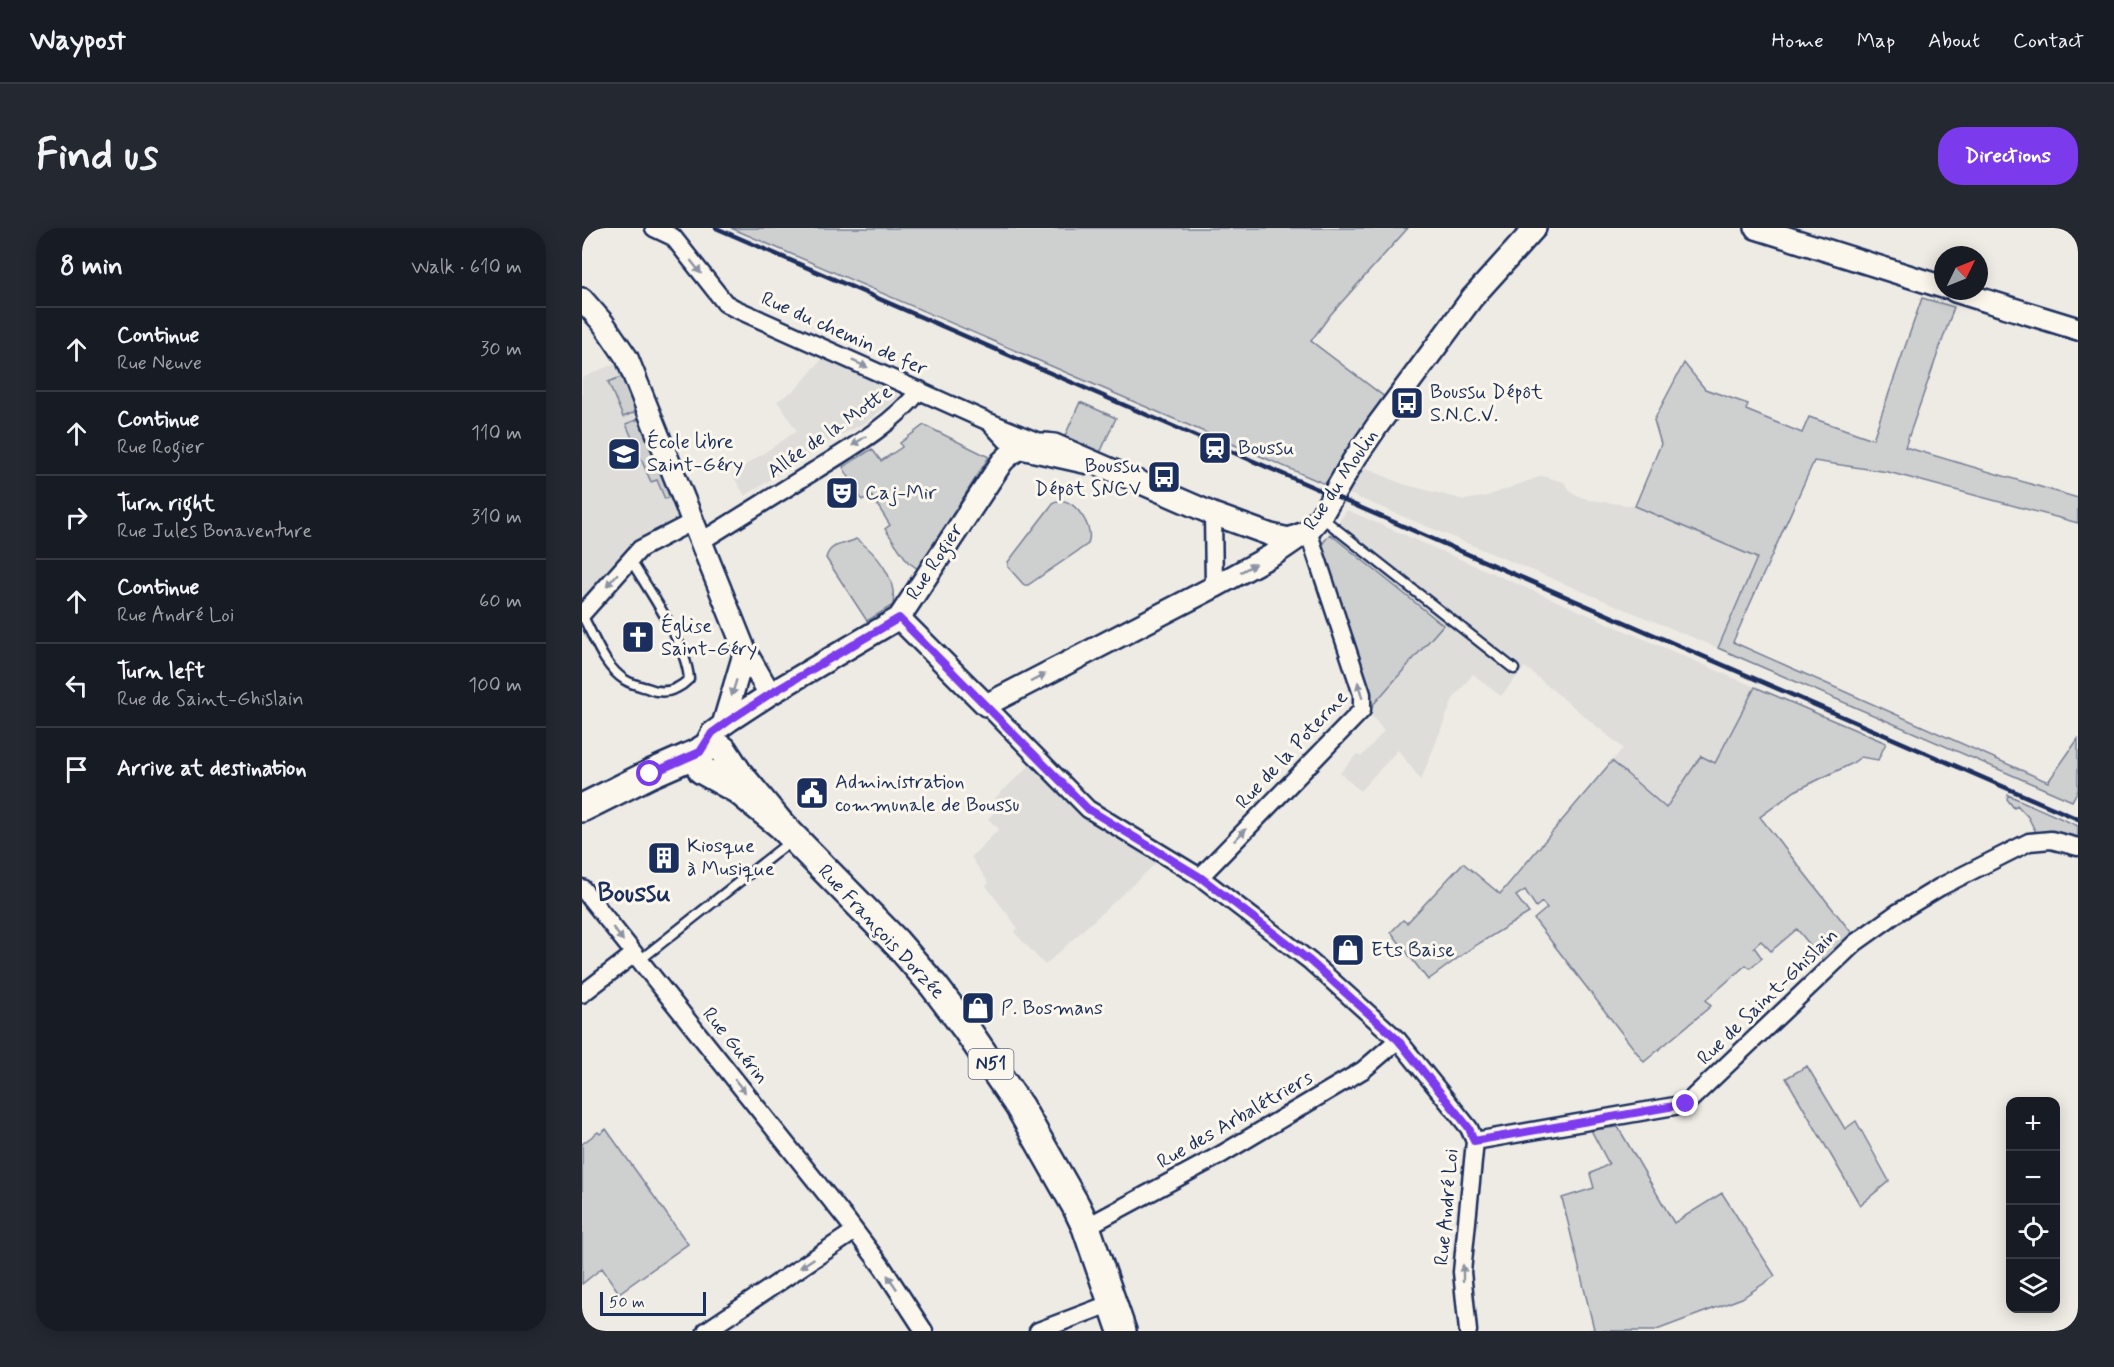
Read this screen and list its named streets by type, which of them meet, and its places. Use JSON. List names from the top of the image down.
{
  "streets": {
    "main road": ["Rue François Dorzée", "N51"],
    "street": [
      "Rue du chemin de fer",
      "Allée de la Motte",
      "Rue du Moulin",
      "Rue Rogier",
      "Rue de la Poterne",
      "Rue de Saint-Ghislain",
      "Rue Guérin",
      "Rue des Arbalétriers",
      "Rue André Loi"
    ]
  },
  "crossings": [
    ["Rue du chemin de fer", "Allée de la Motte"],
    ["Rue du Moulin", "Rue de la Poterne"],
    ["Rue du Moulin", "Rue André Loi"],
    ["Rue Rogier", "Rue François Dorzée"],
    ["Rue Rogier", "N51"],
    ["Rue de la Poterne", "Rue André Loi"],
    ["Rue François Dorzée", "N51"],
    ["Rue François Dorzée", "Rue des Arbalétriers"],
    ["Rue de Saint-Ghislain", "Rue André Loi"],
    ["Rue des Arbalétriers", "Rue André Loi"]
  ],
  "one_way": [
    "Rue du chemin de fer",
    "Allée de la Motte",
    "Rue du Moulin",
    "Rue de la Poterne"
  ],
  "districts": ["Boussu"],
  "places": {
    "bus stop": ["Boussu Dépôt S.N.C.V.", "Boussu Dépôt SNCV"],
    "station": ["Boussu"],
    "school or university": ["École libre Saint-Géry"],
    "theatre": ["Caj-Mir"],
    "church": ["Église Saint-Géry"],
    "public building": ["Administration communale de Boussu"],
    "building": ["Kiosque à Musique"],
    "shop": ["Ets Baise", "P. Bosmans"]
  },
  "scale_bar": "50 m",
  "north": "top right",
  "page": {
    "header": "Waypost",
    "nav": [
      "Home",
      "Map",
      "About",
      "Contact"
    ],
    "buttons": "Directions",
    "title": "Find us",
    "heading": ["8 min", "Walk · 610 m"],
    "list": [
      ["Continue", "Rue Neuve", "30 m"],
      ["Continue", "Rue Rogier", "110 m"],
      ["Turn right", "Rue Jules Bonaventure", "310 m"],
      ["Continue", "Rue André Loi", "60 m"],
      ["Turn left", "Rue de Saint-Ghislain", "100 m"],
      "Arrive at destination"
    ],
    "map_buttons": ["+", "−"],
    "scale": "50 m"
  }
}
